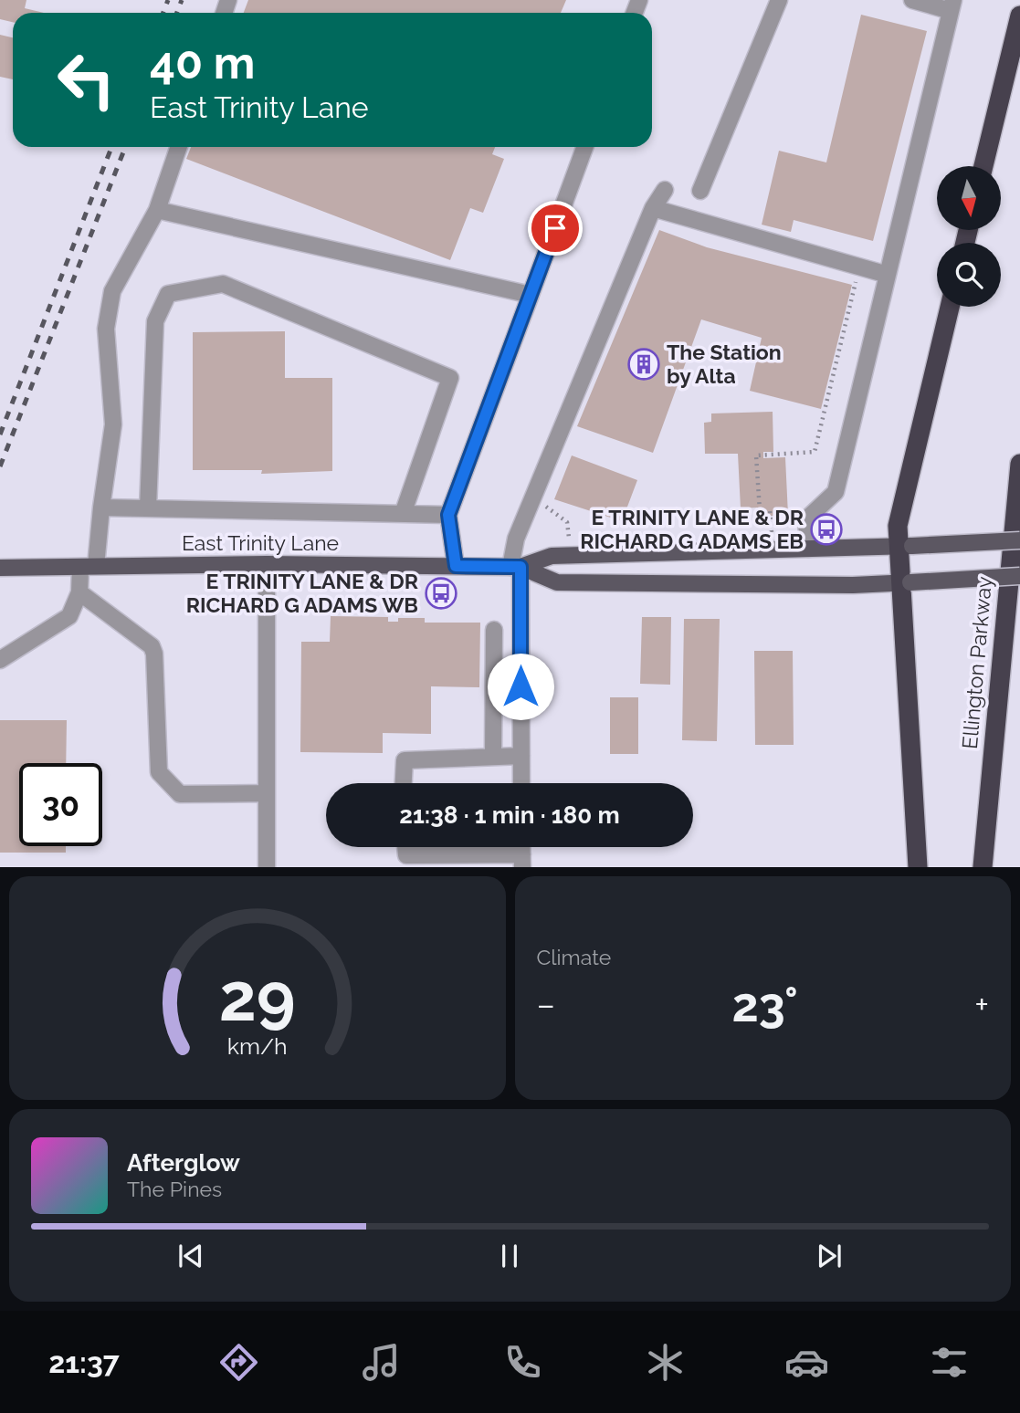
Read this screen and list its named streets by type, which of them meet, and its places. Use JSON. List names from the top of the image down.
{
  "streets": {
    "highway": ["Ellington Parkway"],
    "main road": ["East Trinity Lane"]
  },
  "places": {
    "building": ["The Station by Alta"],
    "bus stop": ["E TRINITY LANE & DR RICHARD G ADAMS EB", "E TRINITY LANE & DR RICHARD G ADAMS WB"]
  },
  "north": "bottom",
  "page": {
    "turn": ["40 m", "East Trinity Lane"],
    "limit": "30",
    "trip": "21:38 · 1 min · 180 m",
    "tile": "Climate",
    "heat": ["−", "23°", "+"],
    "song": ["Afterglow", "The Pines"],
    "tabs": "21:37",
    "gauge": ["29", "km/h"]
  }
}
